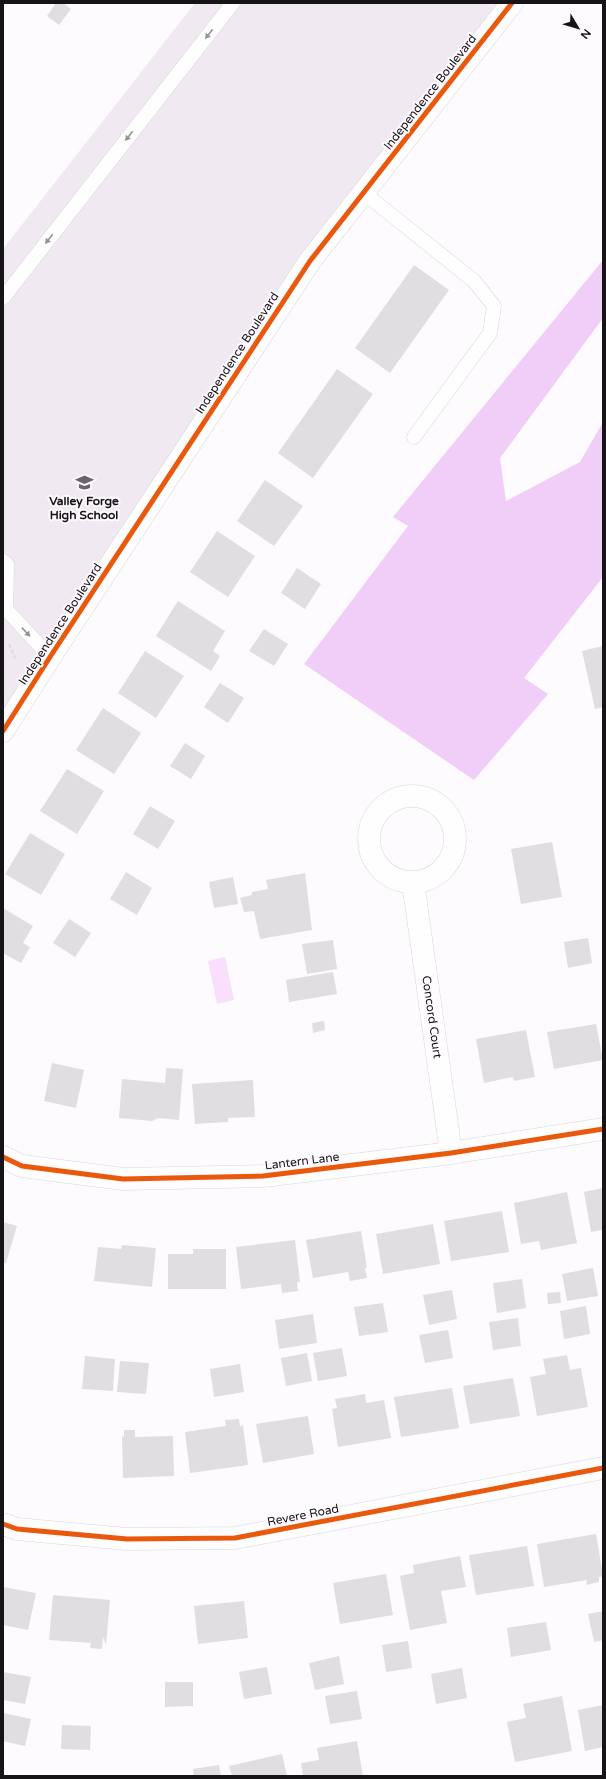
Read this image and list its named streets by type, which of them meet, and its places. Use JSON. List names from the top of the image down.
{
  "streets": {
    "street": [
      "Independence Boulevard",
      "Concord Court",
      "Lantern Lane",
      "Revere Road"
    ]
  },
  "crossings": [
    ["Concord Court", "Lantern Lane"]
  ],
  "places": {
    "school or university": ["Valley Forge High School"]
  },
  "north": "bottom right"
}
